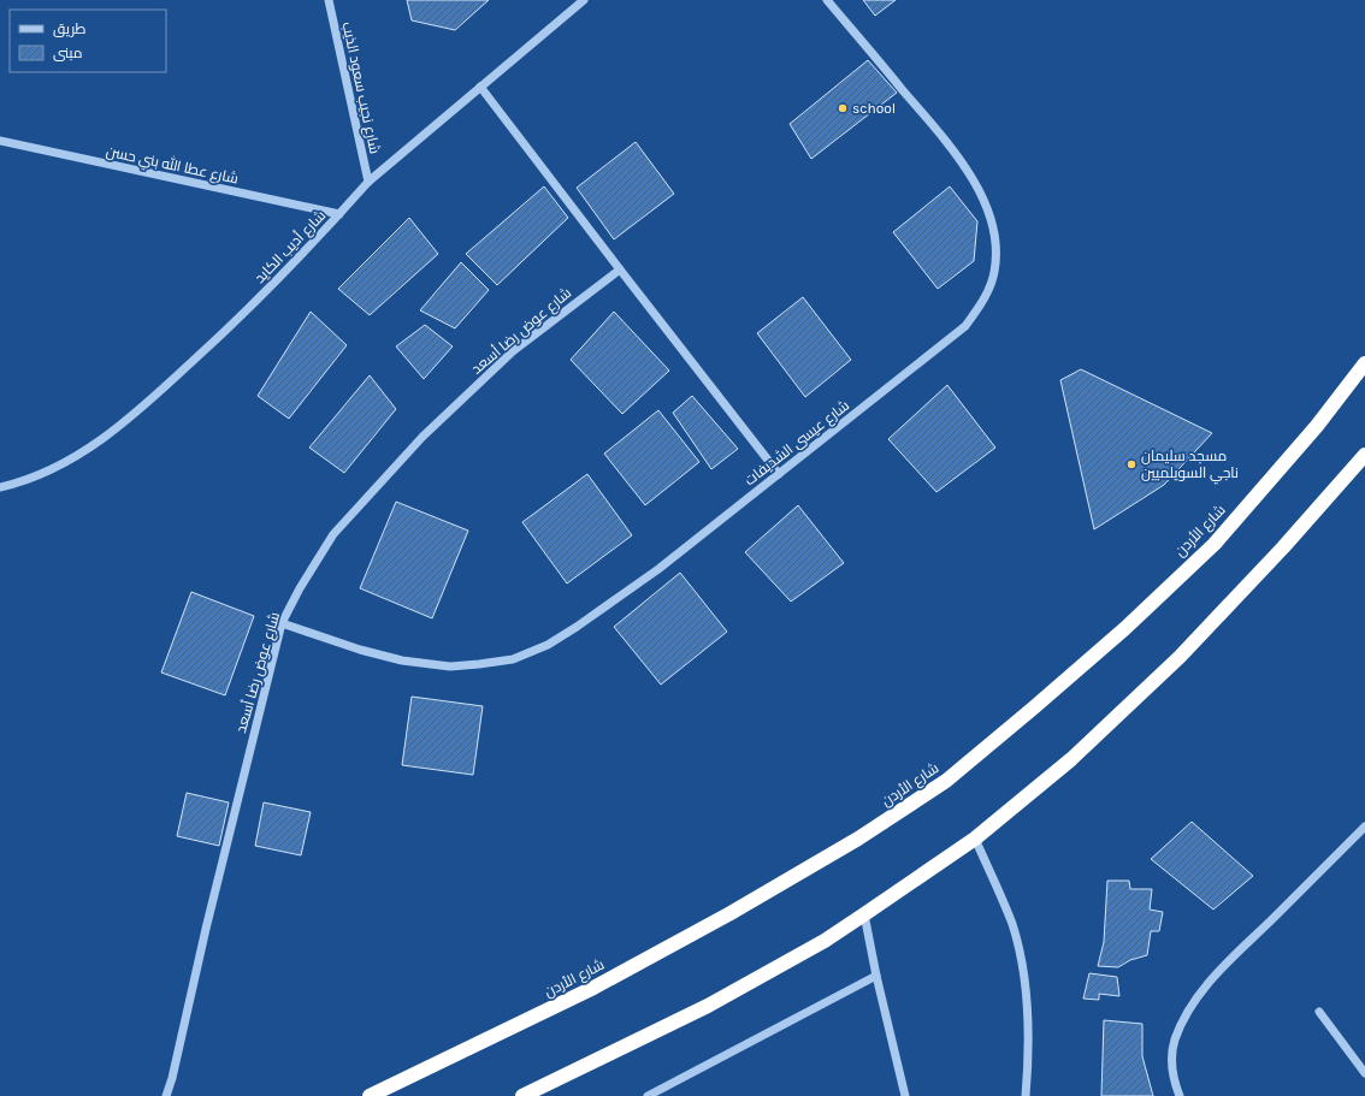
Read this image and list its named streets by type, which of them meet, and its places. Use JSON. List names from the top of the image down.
{
  "streets": {
    "highway": ["شارع الأردن"],
    "street": [
      "شارع نجيب سعود الذيب",
      "شارع عطا الله بني حسن",
      "شارع أديب الكايد",
      "شارع عوض رضا أسعد",
      "شارع عيسى الشديفات"
    ]
  },
  "crossings": [
    ["شارع نجيب سعود الذيب", "شارع أديب الكايد"],
    ["شارع عطا الله بني حسن", "شارع أديب الكايد"],
    ["شارع عوض رضا أسعد", "شارع عيسى الشديفات"]
  ],
  "places": ["school", "مسجد سليمان ناجي السويلميين"],
  "legend": ["طريق", "مبنى"]
}
